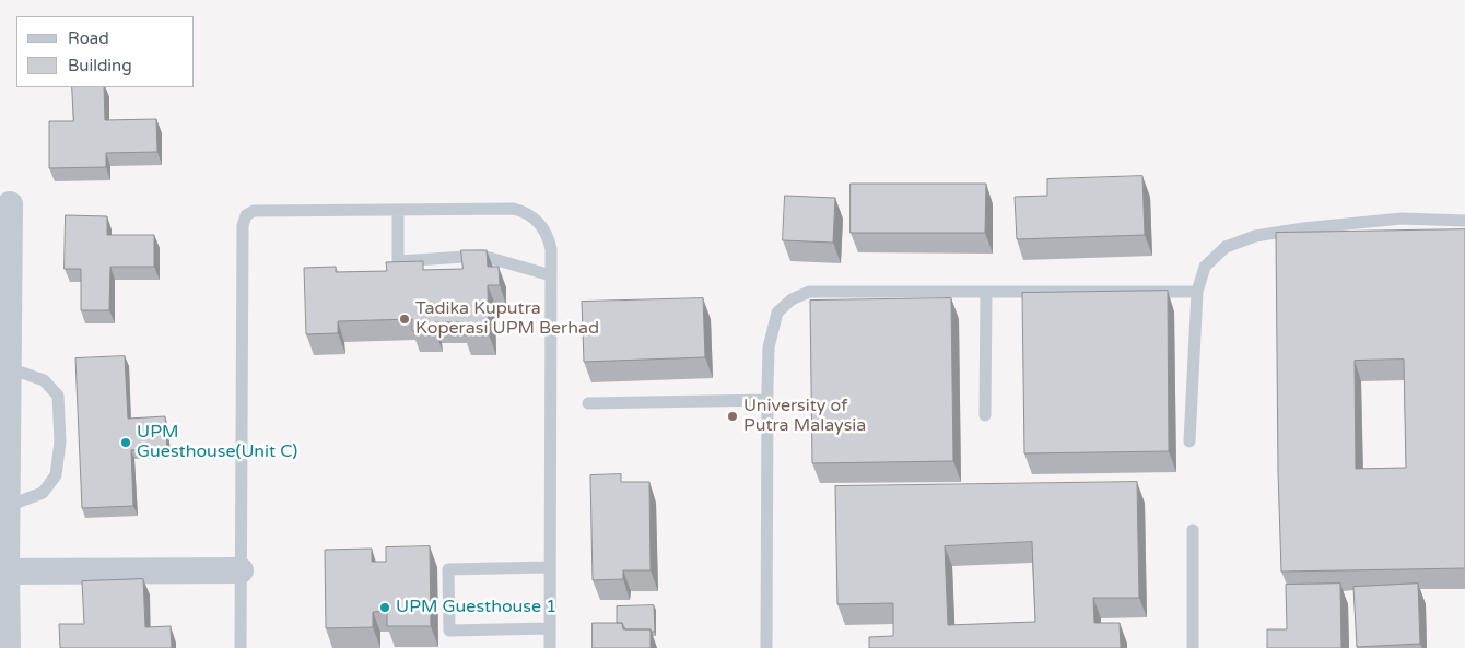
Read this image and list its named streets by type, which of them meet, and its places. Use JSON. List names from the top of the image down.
{
  "places": [
    "Tadika Kuputra Koperasi UPM Berhad",
    "University of Putra Malaysia",
    "UPM Guesthouse(Unit C)",
    "UPM Guesthouse 1"
  ],
  "legend": ["Road", "Building"]
}
